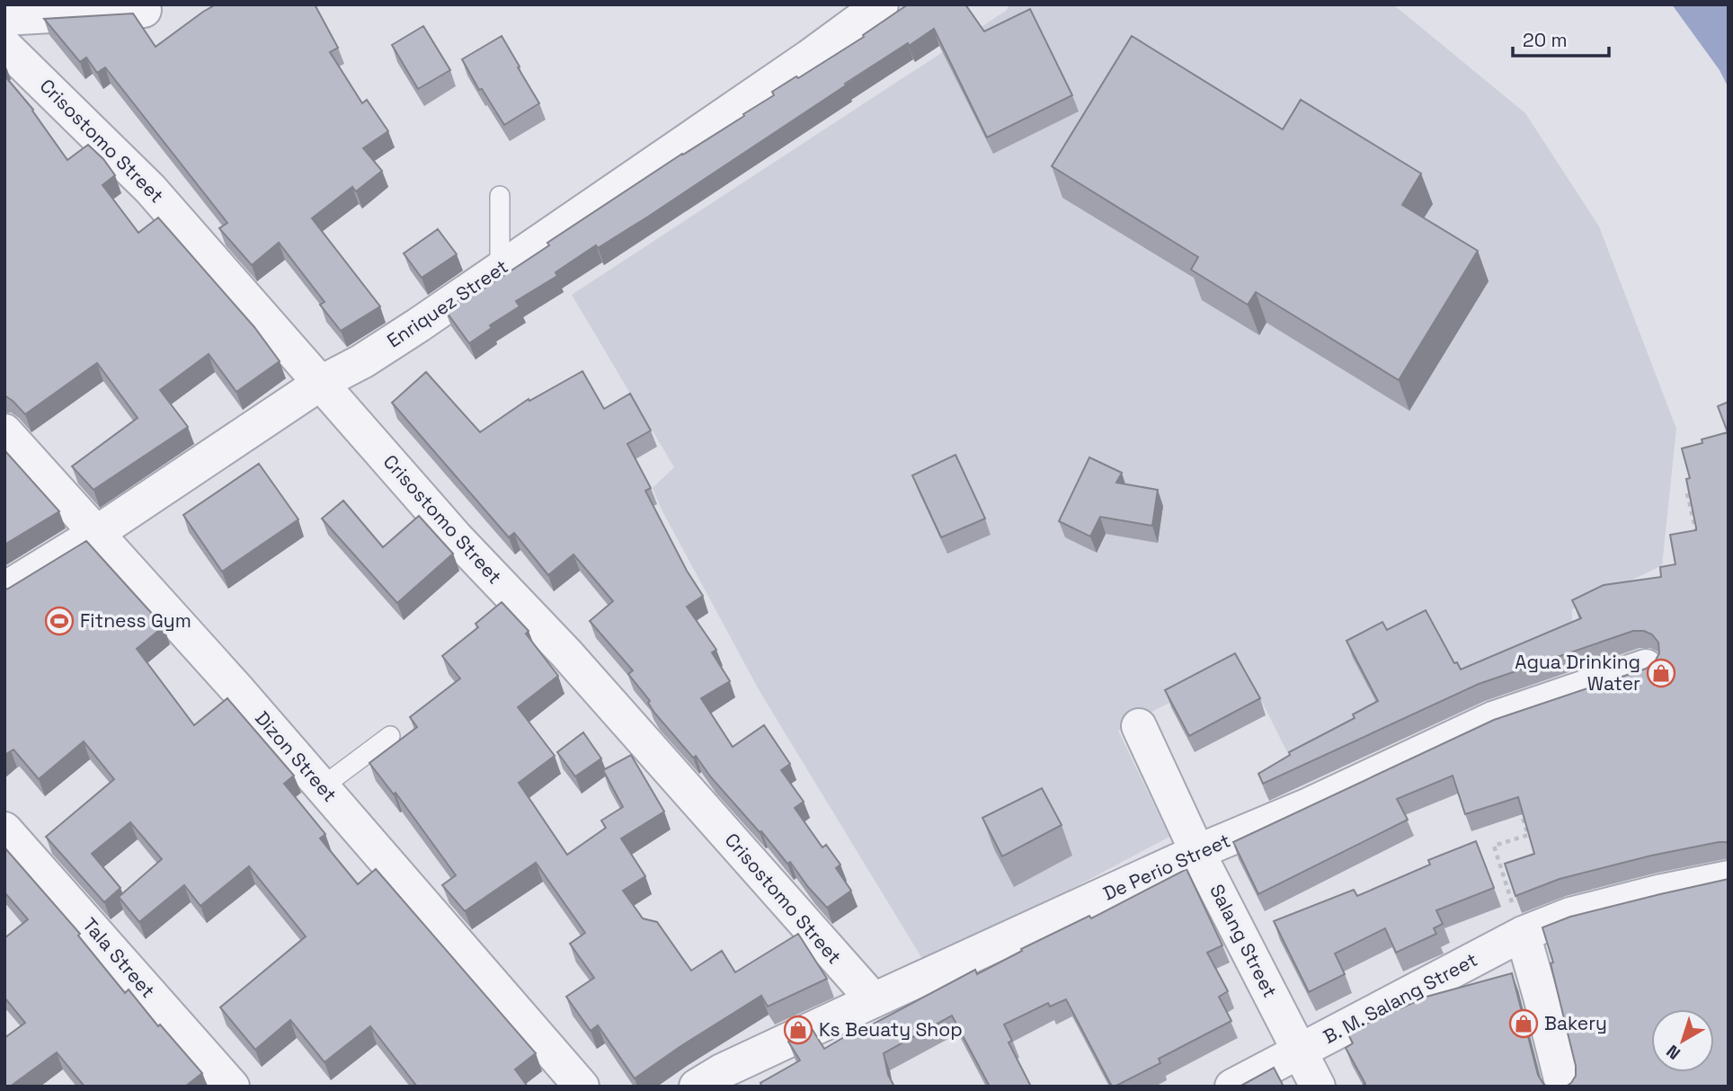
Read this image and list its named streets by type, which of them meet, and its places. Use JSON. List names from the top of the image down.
{
  "streets": {
    "street": [
      "Crisostomo Street",
      "Enriquez Street",
      "Dizon Street",
      "De Perio Street",
      "Salang Street",
      "Tala Street",
      "B. M. Salang Street"
    ]
  },
  "crossings": [
    ["Crisostomo Street", "Enriquez Street"],
    ["Crisostomo Street", "De Perio Street"],
    ["Enriquez Street", "Dizon Street"],
    ["De Perio Street", "Salang Street"],
    ["Salang Street", "B. M. Salang Street"]
  ],
  "places": {
    "sports": ["Fitness Gym"],
    "shop": ["Agua Drinking Water", "Bakery", "Ks Beuaty Shop"]
  },
  "scale_bar": "20 m",
  "north": "bottom left"
}
